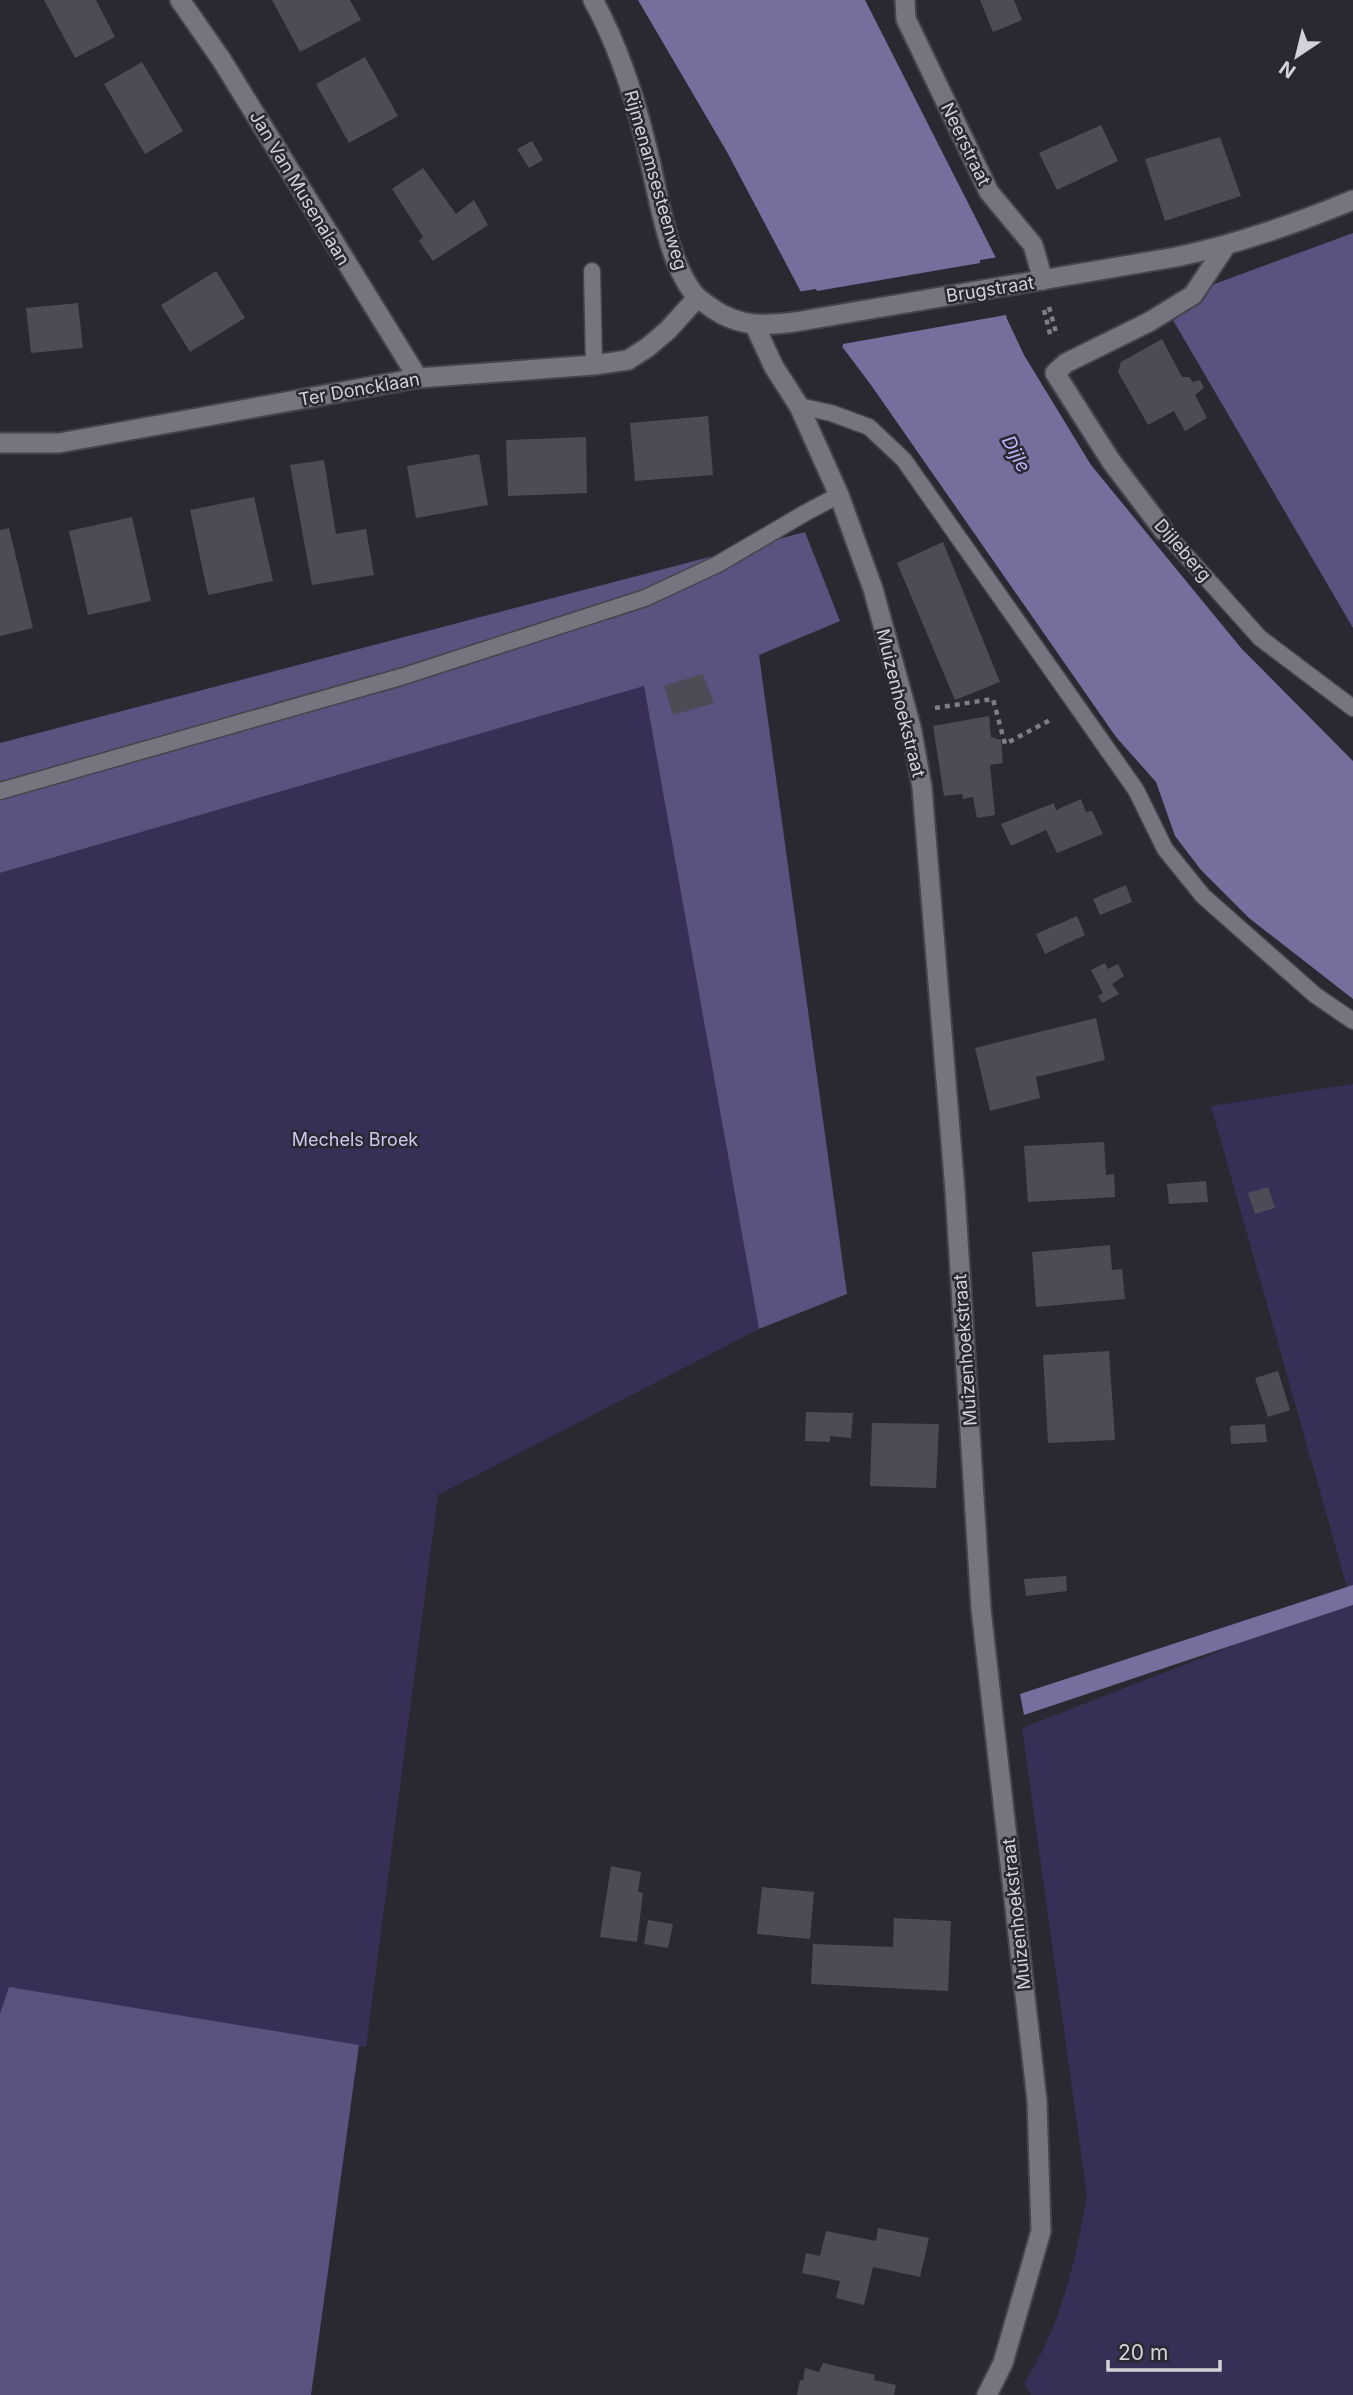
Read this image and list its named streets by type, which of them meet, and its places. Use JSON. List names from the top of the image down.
{
  "streets": {
    "street": [
      "Neerstraat",
      "Rijmenamsesteenweg",
      "Jan Van Musenalaan",
      "Brugstraat",
      "Ter Doncklaan",
      "Dijleberg",
      "Muizenhoekstraat"
    ]
  },
  "crossings": [
    ["Neerstraat", "Brugstraat"],
    ["Rijmenamsesteenweg", "Brugstraat"],
    ["Rijmenamsesteenweg", "Ter Doncklaan"],
    ["Rijmenamsesteenweg", "Muizenhoekstraat"],
    ["Jan Van Musenalaan", "Ter Doncklaan"],
    ["Brugstraat", "Muizenhoekstraat"]
  ],
  "water": ["Dijle"],
  "parks": ["Mechels Broek"],
  "scale_bar": "20 m",
  "north": "bottom left"
}
